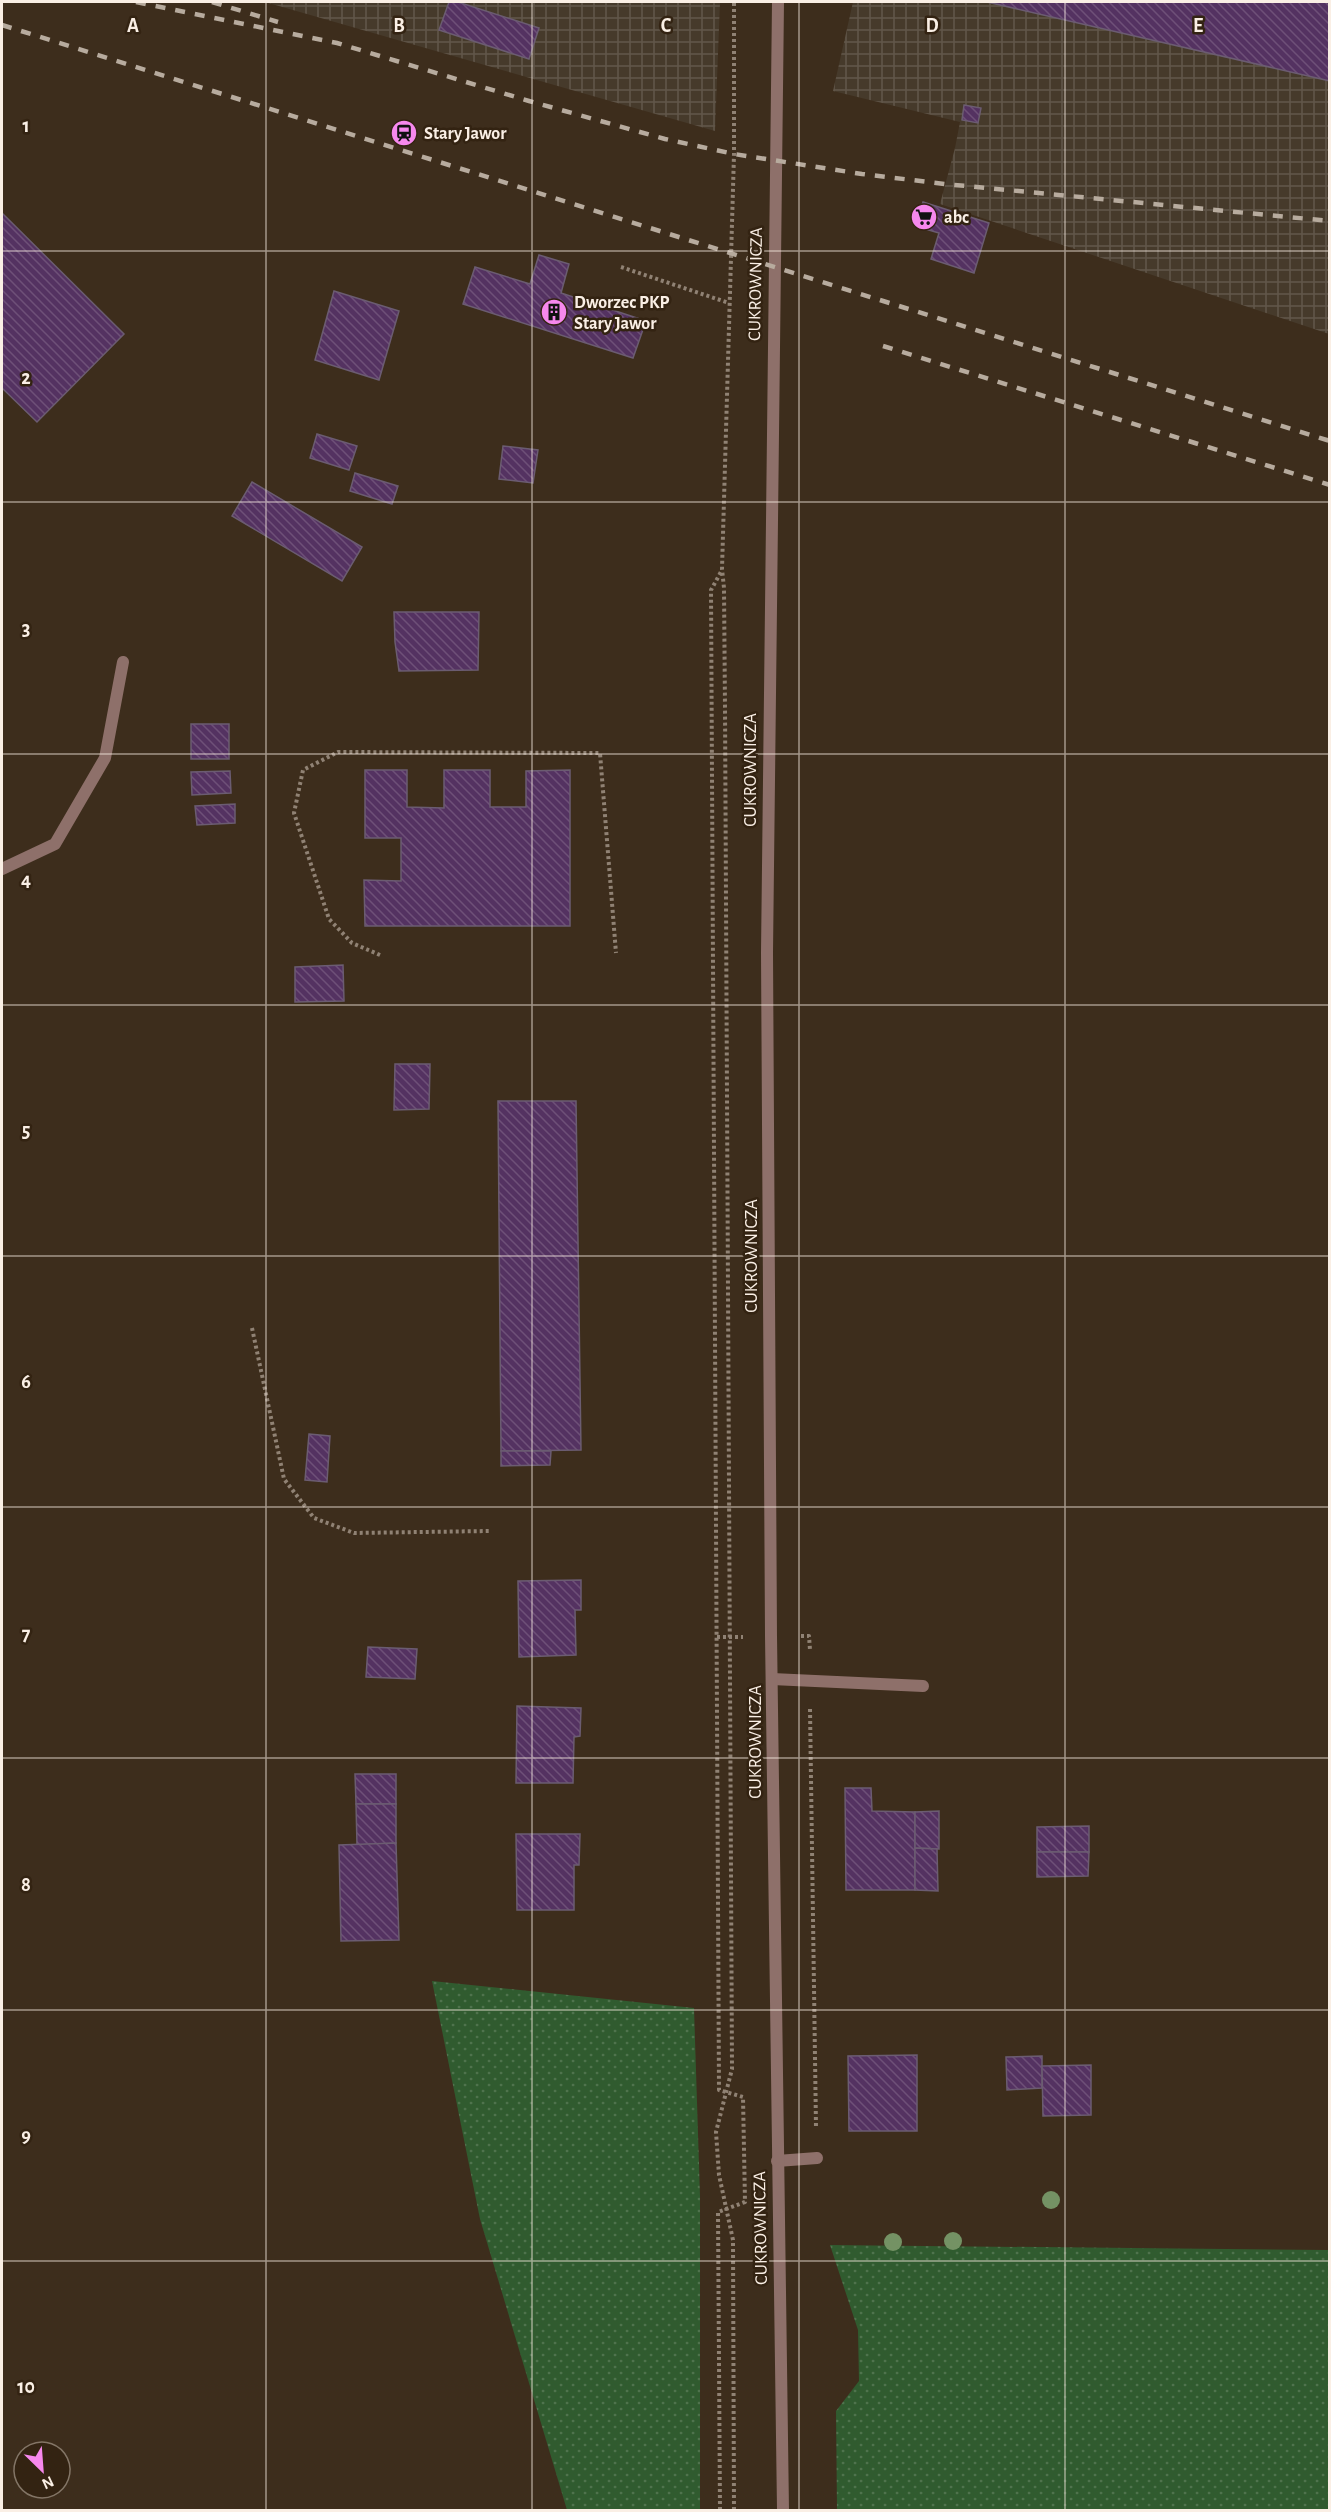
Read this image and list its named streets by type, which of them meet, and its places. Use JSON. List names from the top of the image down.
{
  "streets": {
    "street": ["CUKROWNICZA"]
  },
  "places": {
    "station": ["Stary Jawor"],
    "supermarket": ["abc"],
    "building": ["Dworzec PKP Stary Jawor"]
  },
  "north": "bottom right",
  "grid": {
    "columns": [
      "A",
      "B",
      "C",
      "D",
      "E"
    ],
    "rows": [
      "1",
      "2",
      "3",
      "4",
      "5",
      "6",
      "7",
      "8",
      "9",
      "10"
    ]
  }
}
